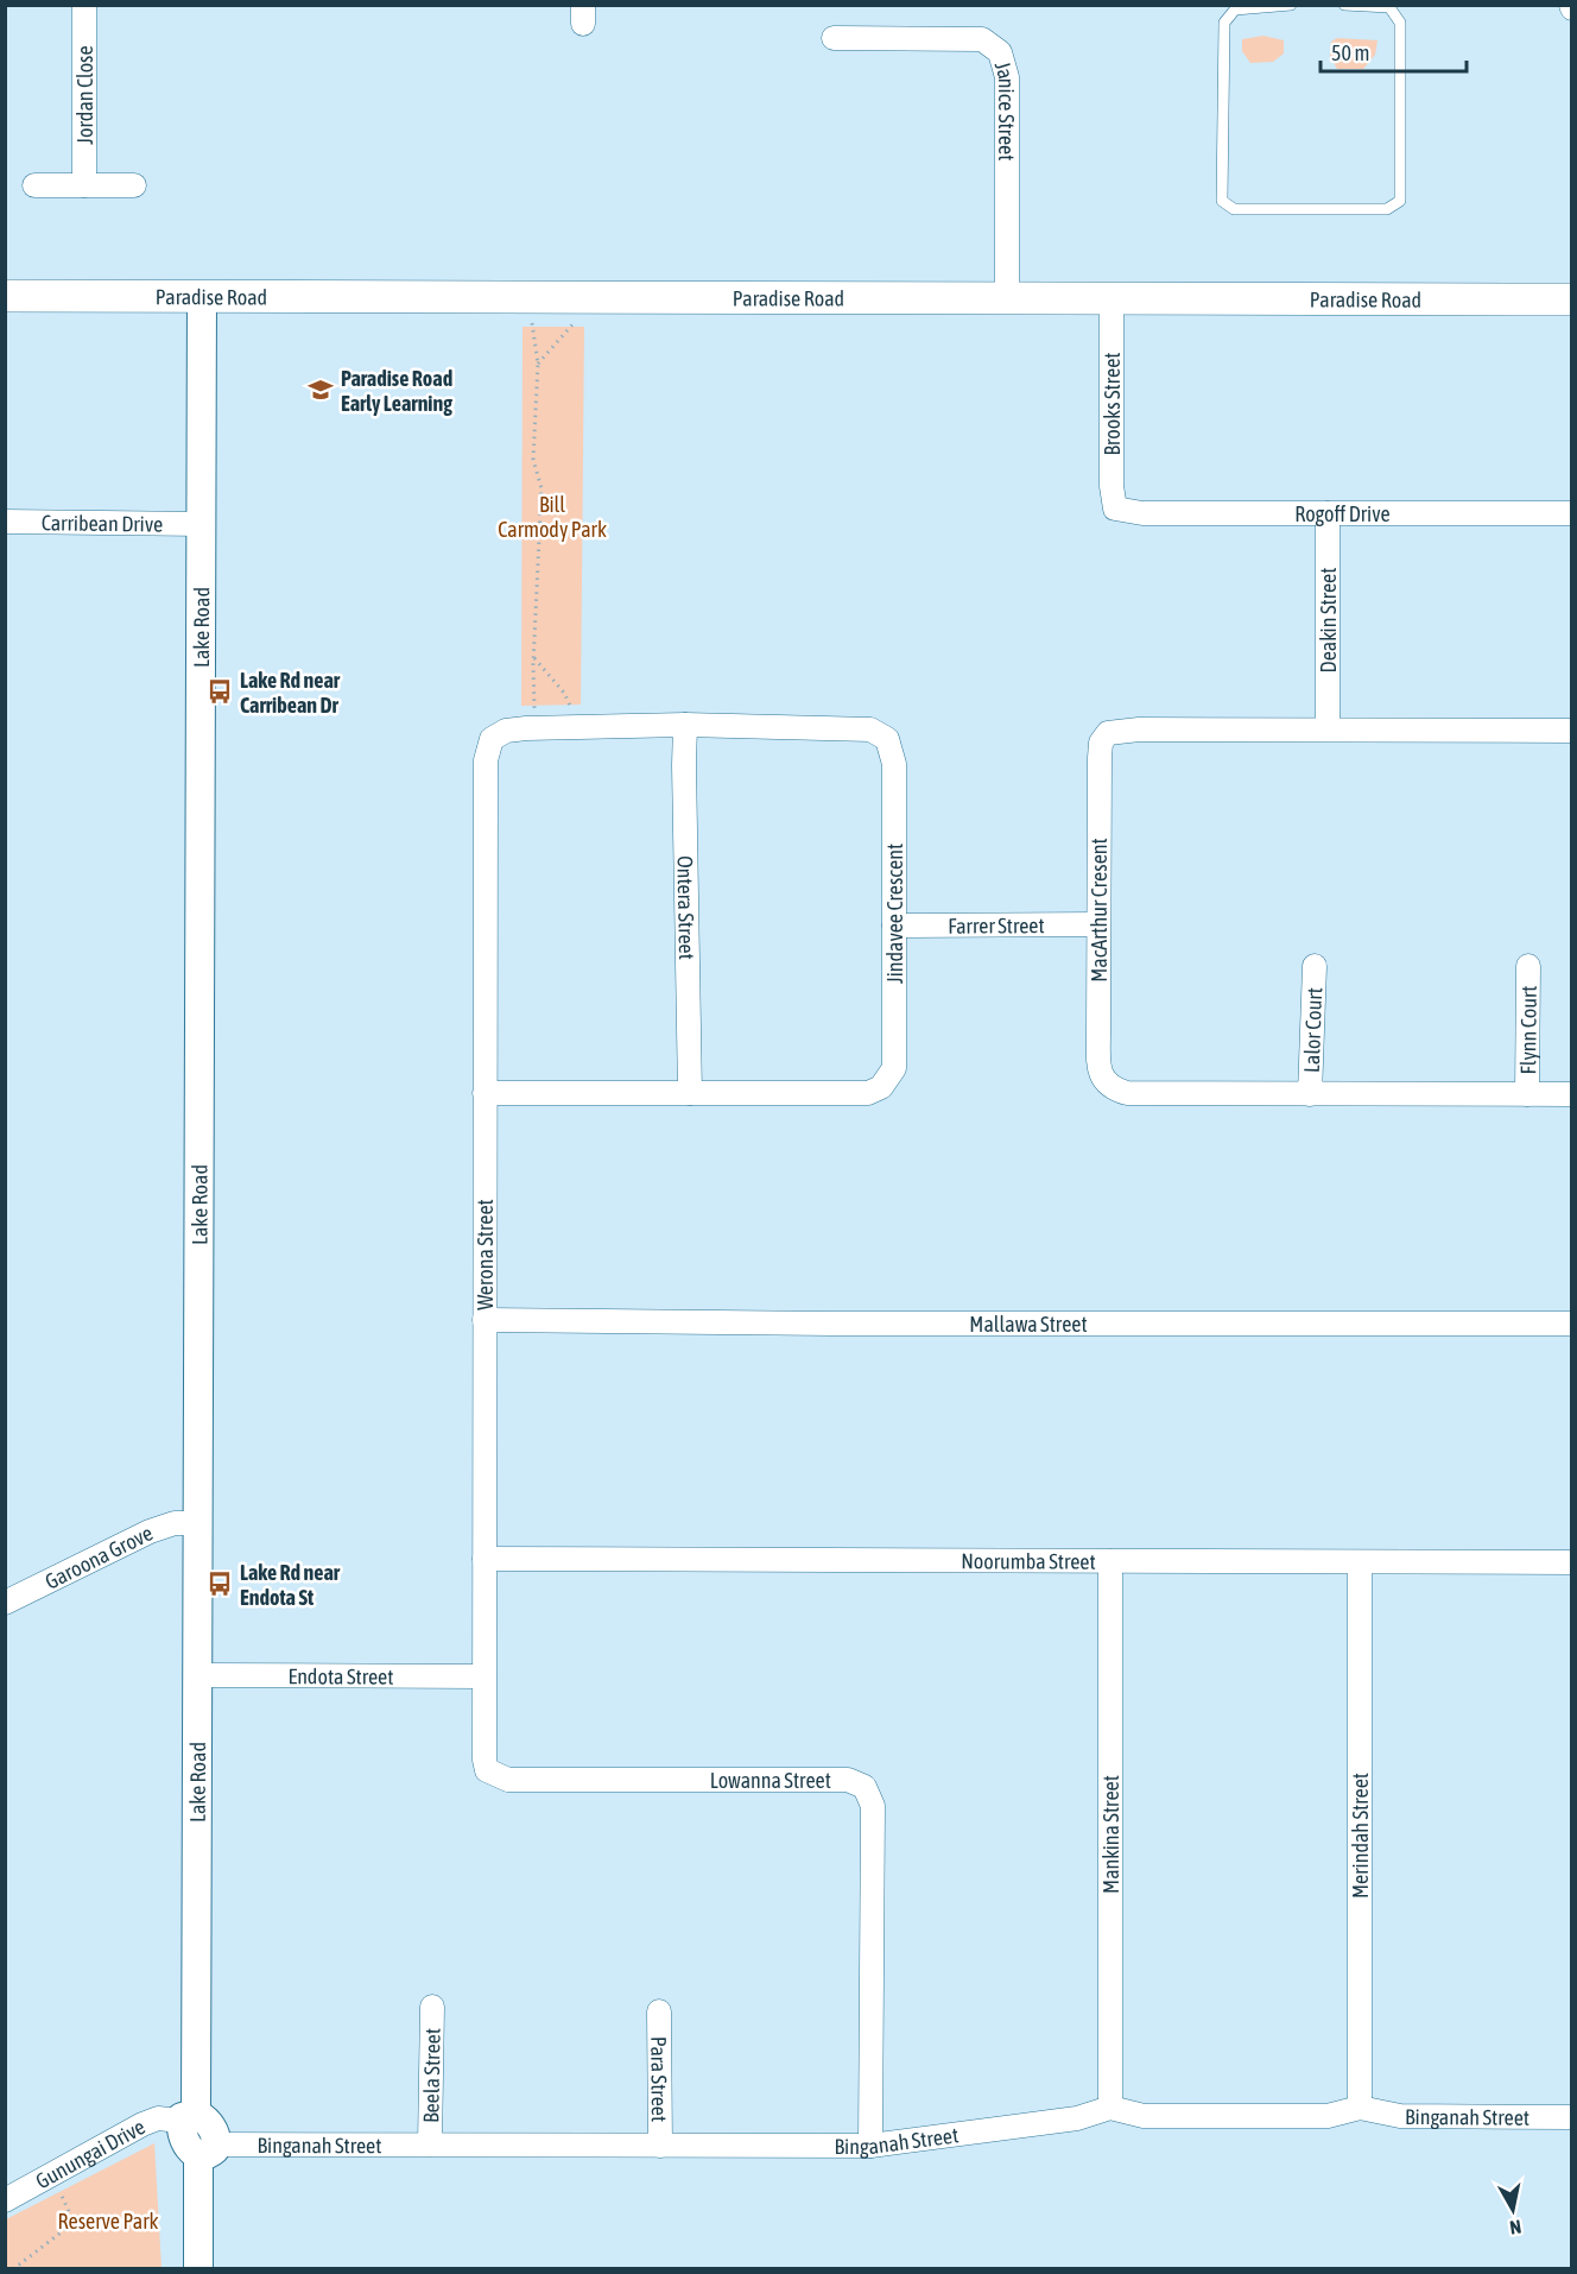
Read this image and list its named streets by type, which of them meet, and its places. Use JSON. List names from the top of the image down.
{
  "streets": {
    "main road": ["Paradise Road"],
    "street": [
      "Jordan Close",
      "Janice Street",
      "Brooks Street",
      "Rogoff Drive",
      "Carribean Drive",
      "Deakin Street",
      "Lake Road",
      "Ontera Street",
      "MacArthur Cresent",
      "Jindavee Crescent",
      "Farrer Street",
      "Lalor Court",
      "Flynn Court",
      "Werona Street",
      "Mallawa Street",
      "Garoona Grove",
      "Noorumba Street",
      "Endota Street",
      "Lowanna Street",
      "Mankina Street",
      "Merindah Street",
      "Beela Street",
      "Para Street",
      "Binganah Street",
      "Gunungai Drive"
    ]
  },
  "crossings": [
    ["Janice Street", "Paradise Road"],
    ["Paradise Road", "Brooks Street"],
    ["Paradise Road", "Lake Road"],
    ["Brooks Street", "Rogoff Drive"],
    ["Rogoff Drive", "Deakin Street"],
    ["Carribean Drive", "Lake Road"],
    ["Deakin Street", "MacArthur Cresent"],
    ["Lake Road", "Garoona Grove"],
    ["Lake Road", "Endota Street"],
    ["Lake Road", "Gunungai Drive"],
    ["Ontera Street", "Jindavee Crescent"],
    ["MacArthur Cresent", "Farrer Street"],
    ["MacArthur Cresent", "Lalor Court"],
    ["MacArthur Cresent", "Flynn Court"],
    ["Jindavee Crescent", "Farrer Street"],
    ["Jindavee Crescent", "Werona Street"],
    ["Werona Street", "Mallawa Street"],
    ["Werona Street", "Noorumba Street"],
    ["Werona Street", "Endota Street"],
    ["Werona Street", "Lowanna Street"],
    ["Noorumba Street", "Mankina Street"],
    ["Noorumba Street", "Merindah Street"],
    ["Lowanna Street", "Binganah Street"],
    ["Mankina Street", "Binganah Street"],
    ["Merindah Street", "Binganah Street"],
    ["Beela Street", "Binganah Street"],
    ["Para Street", "Binganah Street"]
  ],
  "parks": ["Bill Carmody Park", "Reserve Park"],
  "places": {
    "school or university": ["Paradise Road Early Learning"],
    "bus stop": ["Lake Rd near Carribean Dr", "Lake Rd near Endota St"]
  },
  "scale_bar": "50 m",
  "north": "bottom"
}
